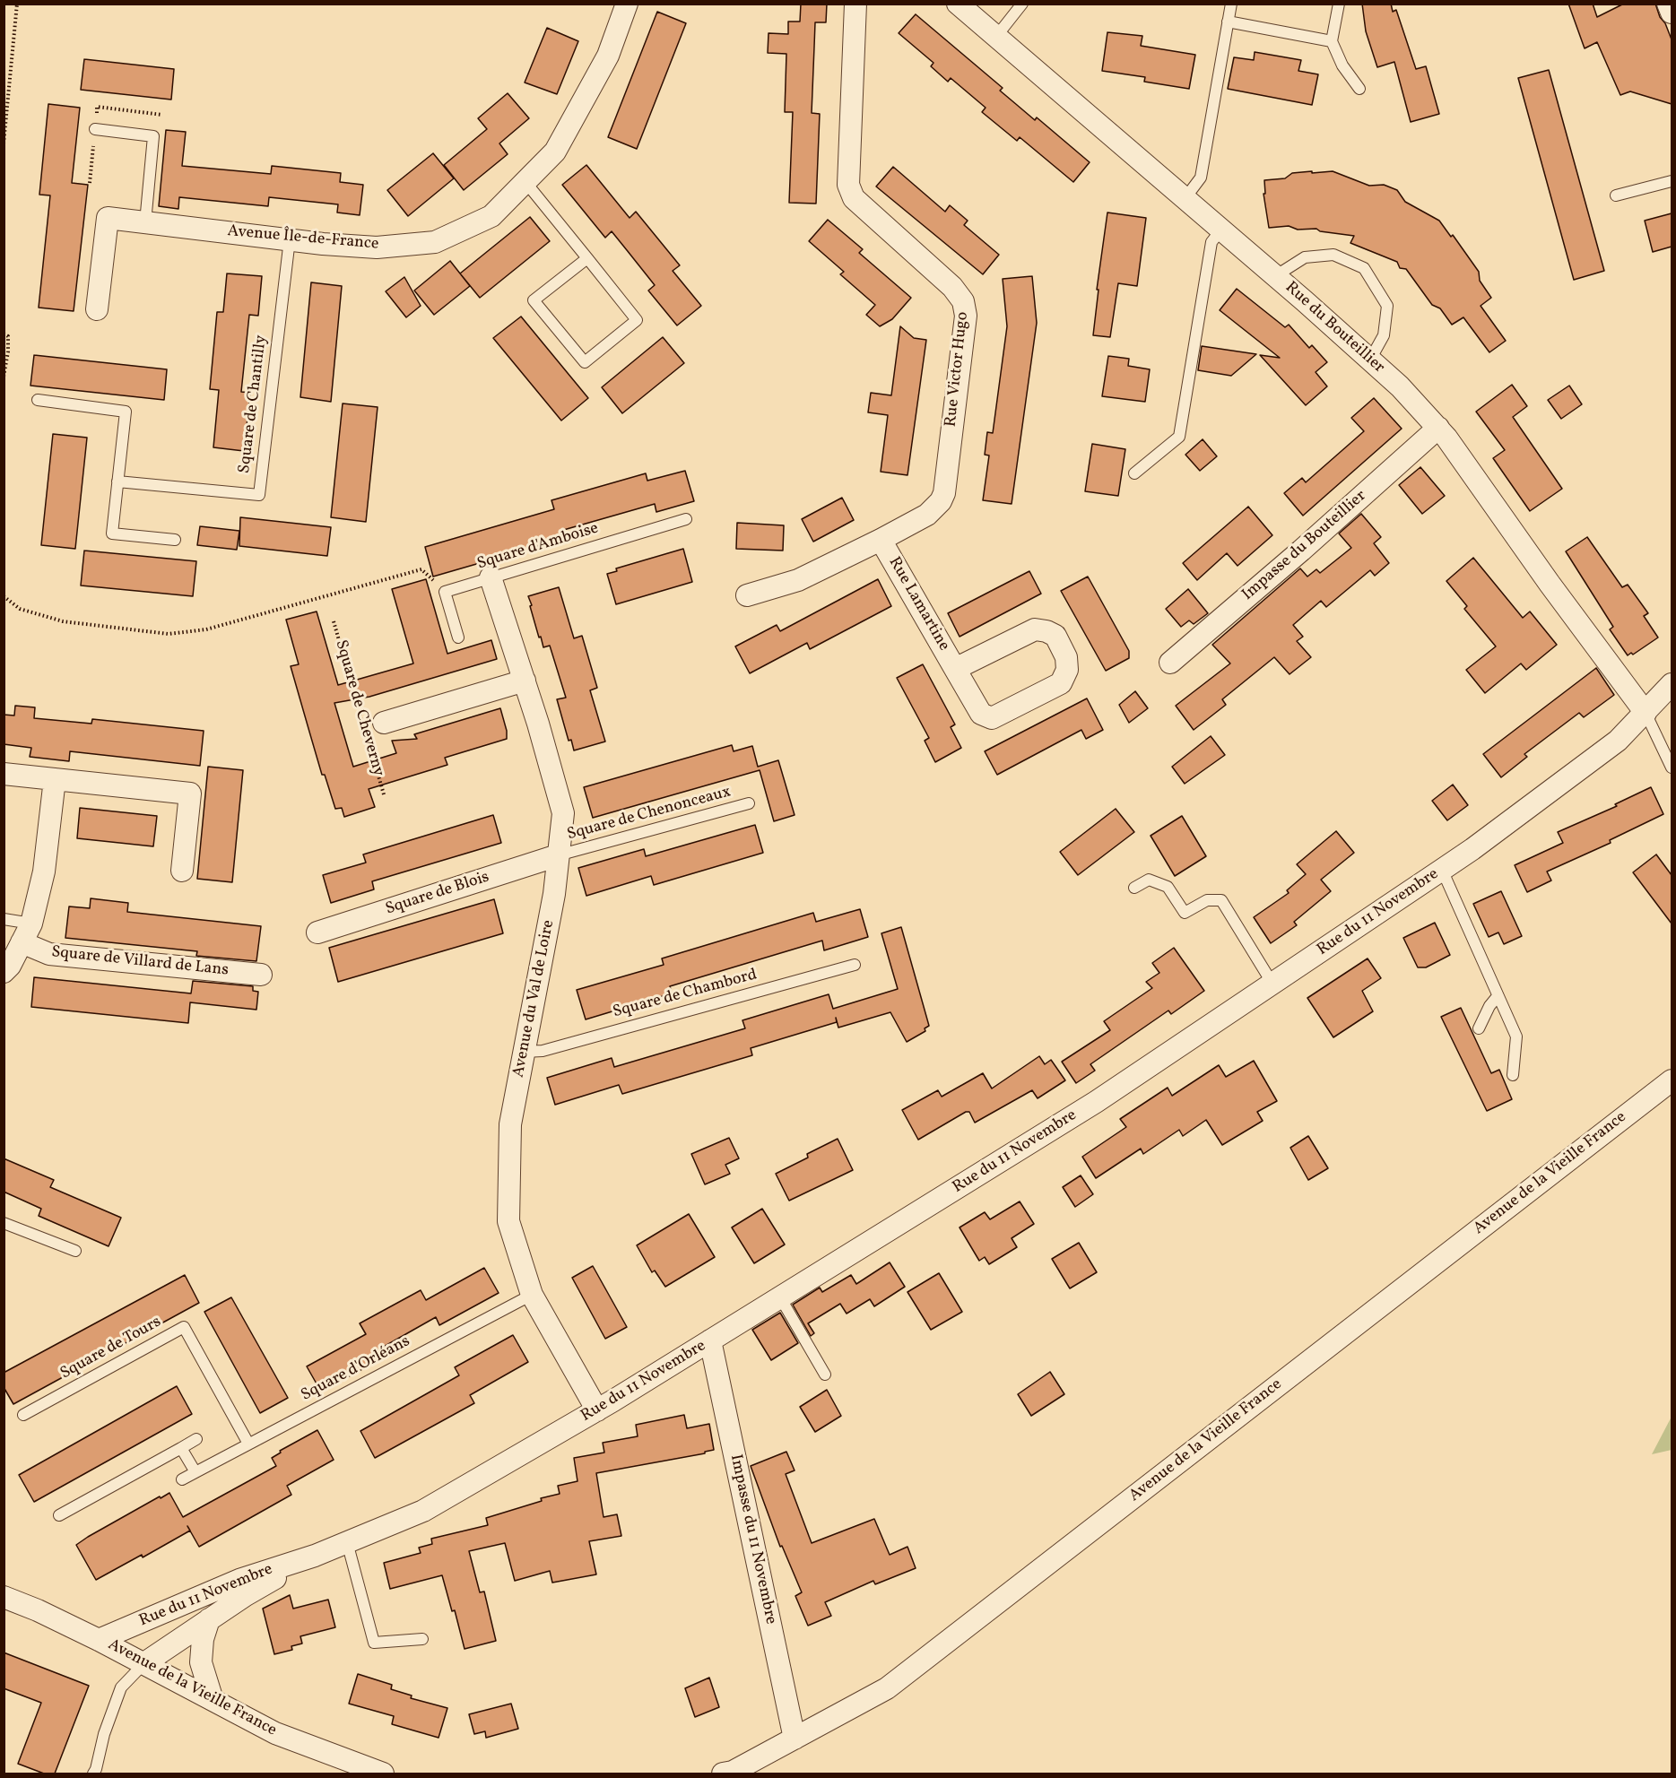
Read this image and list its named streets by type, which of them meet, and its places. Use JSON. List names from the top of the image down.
{
  "streets": {
    "street": [
      "Avenue Île-de-France",
      "Rue du Bouteillier",
      "Rue Victor Hugo",
      "Impasse du Bouteillier",
      "Rue Lamartine",
      "Square de Cheverny",
      "Square de Blois",
      "Rue du 11 Novembre",
      "Square de Villard de Lans",
      "Avenue du Val de Loire",
      "Avenue de la Vieille France",
      "Impasse du 11 Novembre"
    ],
    "lane": [
      "Square de Chantilly",
      "Square d'Amboise",
      "Square de Chenonceaux",
      "Square de Chambord",
      "Square de Tours",
      "Square d'Orléans"
    ]
  },
  "crossings": [
    ["Avenue Île-de-France", "Square de Chantilly"],
    ["Rue du Bouteillier", "Impasse du Bouteillier"],
    ["Rue du Bouteillier", "Rue du 11 Novembre"],
    ["Rue Victor Hugo", "Rue Lamartine"],
    ["Square d'Amboise", "Avenue du Val de Loire"],
    ["Square de Cheverny", "Avenue du Val de Loire"],
    ["Square de Chenonceaux", "Square de Blois"],
    ["Square de Chenonceaux", "Avenue du Val de Loire"],
    ["Square de Blois", "Avenue du Val de Loire"],
    ["Rue du 11 Novembre", "Avenue du Val de Loire"],
    ["Rue du 11 Novembre", "Avenue de la Vieille France"],
    ["Rue du 11 Novembre", "Impasse du 11 Novembre"],
    ["Square de Chambord", "Avenue du Val de Loire"],
    ["Avenue du Val de Loire", "Square d'Orléans"],
    ["Avenue de la Vieille France", "Impasse du 11 Novembre"],
    ["Square de Tours", "Square d'Orléans"]
  ]
}
